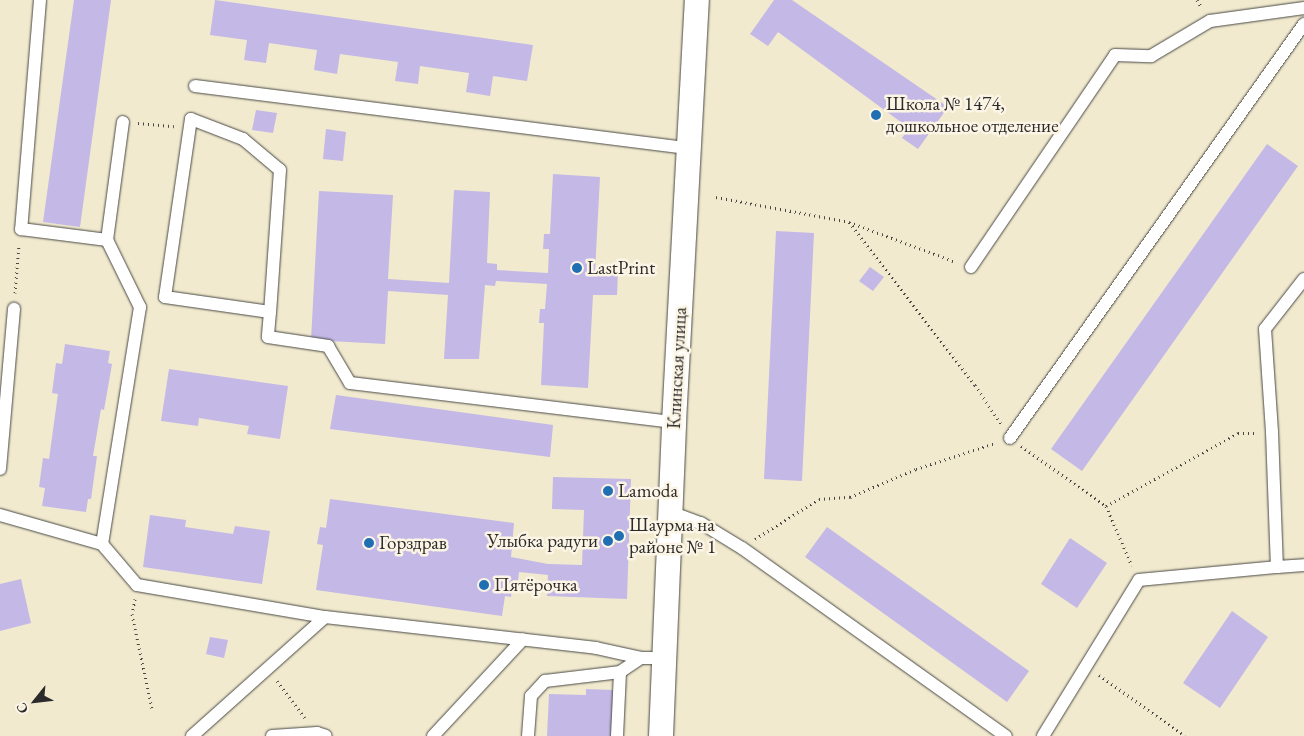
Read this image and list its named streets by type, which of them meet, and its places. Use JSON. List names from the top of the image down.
{
  "streets": {
    "street": ["Клинская улица"]
  },
  "places": [
    "Школа № 1474, дошкольное отделение",
    "LastPrint",
    "Lamoda",
    "Шаурма на районе № 1",
    "Улыбка радуги",
    "Горздрав",
    "Пятёрочка"
  ],
  "north": "bottom left"
}
